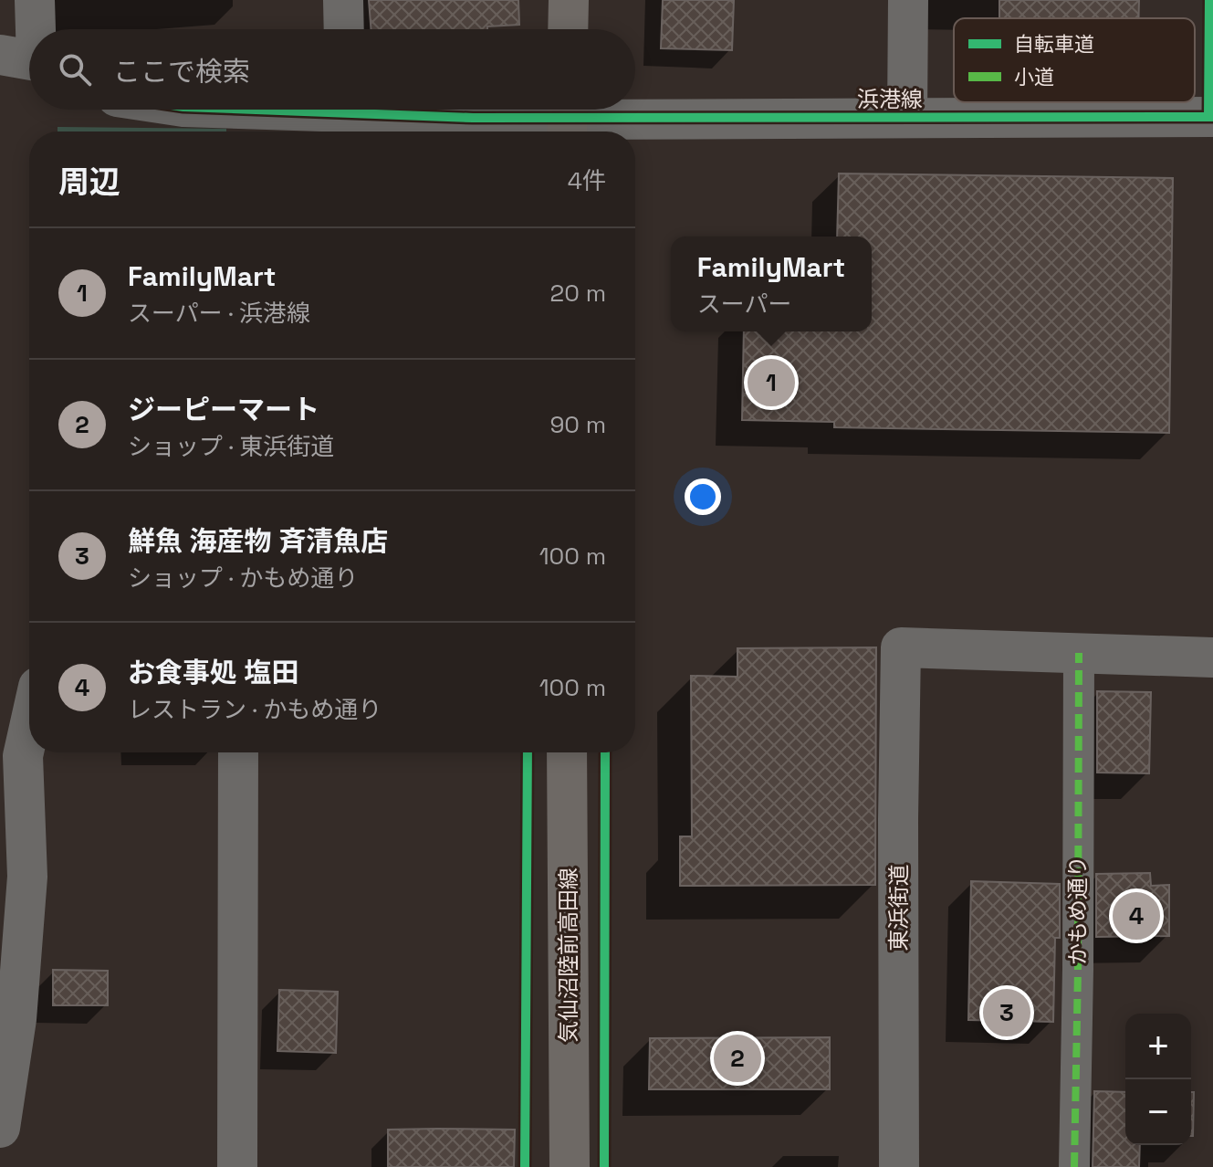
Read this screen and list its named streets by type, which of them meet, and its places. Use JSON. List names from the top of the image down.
{
  "streets": {
    "main road": ["気仙沼陸前高田線"],
    "street": ["浜港線", "東浜街道", "かもめ通り"]
  },
  "crossings": [
    ["東浜街道", "かもめ通り"]
  ],
  "legend": ["自転車道", "小道"],
  "page": {
    "search": "ここで検索",
    "heading": ["周辺", "4件"],
    "list": [
      {
        "mark": "1",
        "name": "FamilyMart",
        "note": "スーパー · 浜港線",
        "value": "20 m"
      },
      {
        "mark": "2",
        "name": "ジーピーマート",
        "note": "ショップ · 東浜街道",
        "value": "90 m"
      },
      {
        "mark": "3",
        "name": "鮮魚 海産物 斉清魚店",
        "note": "ショップ · かもめ通り",
        "value": "100 m"
      },
      {
        "mark": "4",
        "name": "お食事処 塩田",
        "note": "レストラン · かもめ通り",
        "value": "100 m"
      }
    ],
    "popup": ["FamilyMart", "スーパー"],
    "pins": [
      "1",
      "4",
      "3",
      "2"
    ],
    "map_buttons": ["+", "−"]
  }
}
